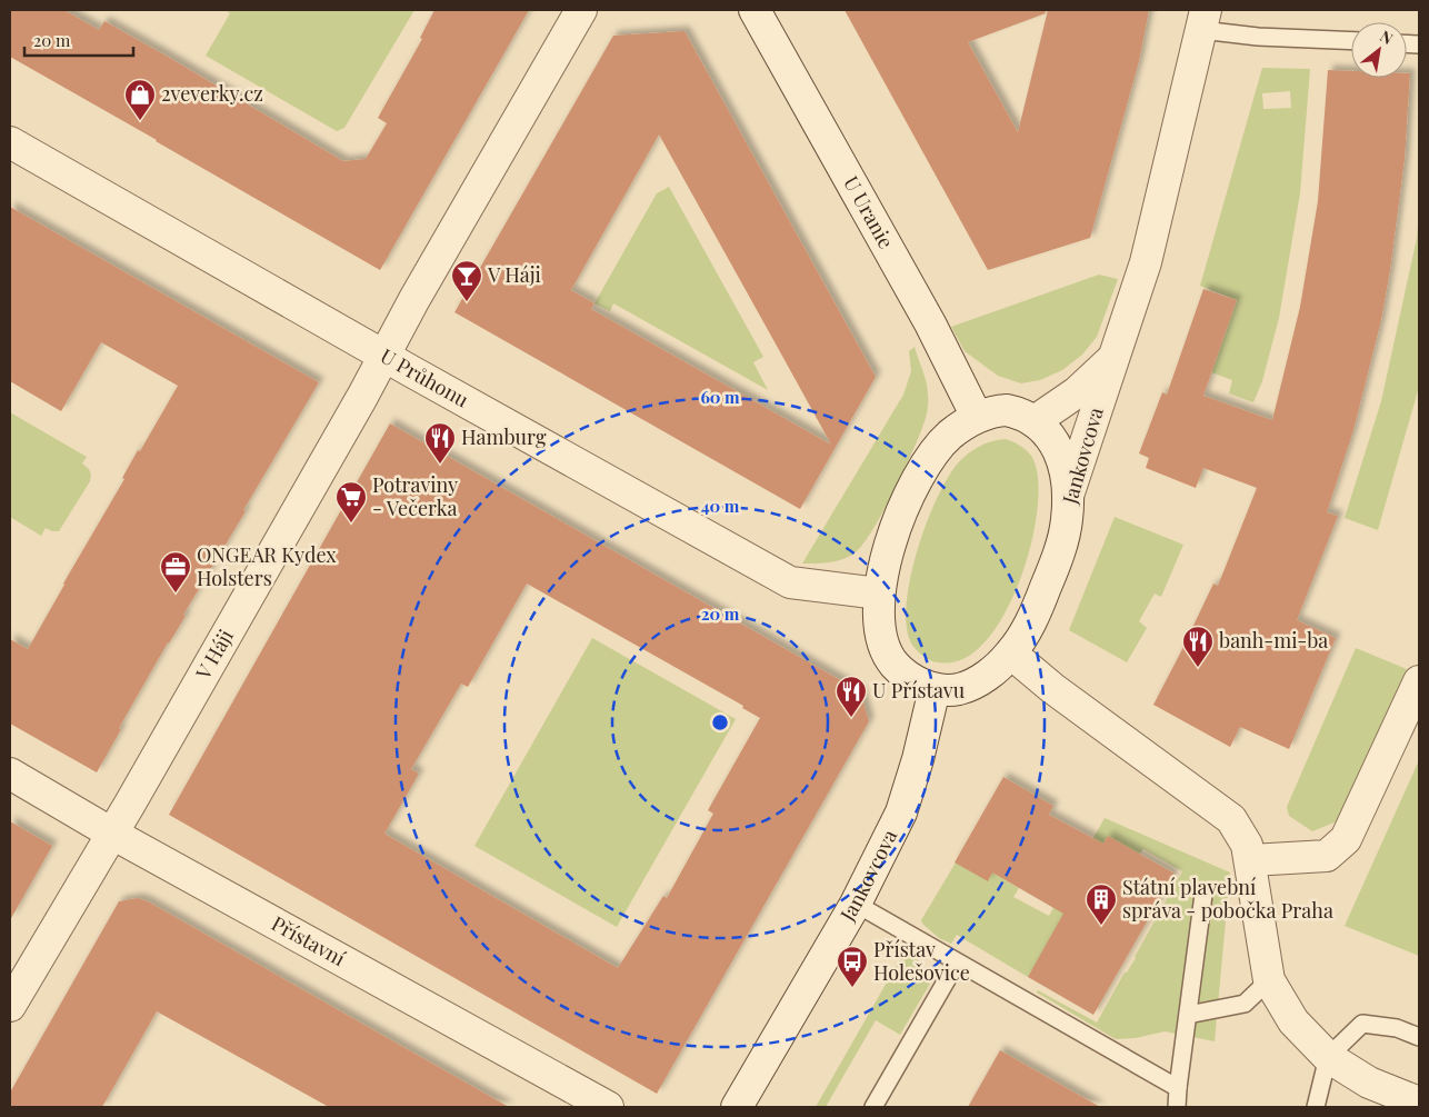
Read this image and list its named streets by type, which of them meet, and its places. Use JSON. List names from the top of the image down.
{
  "streets": {
    "street": [
      "U Uranie",
      "U Průhonu",
      "Jankovcova",
      "V Háji",
      "Přístavní"
    ]
  },
  "crossings": [
    ["U Uranie", "Jankovcova"],
    ["U Průhonu", "Jankovcova"],
    ["U Průhonu", "V Háji"],
    ["V Háji", "Přístavní"]
  ],
  "places": {
    "shop": ["2veverky.cz"],
    "bar": ["V Háji"],
    "restaurant": ["Hamburg", "banh-mi-ba", "U Přístavu"],
    "supermarket": ["Potraviny - Večerka"],
    "office": ["ONGEAR Kydex Holsters"],
    "building": ["Státní plavební správa - pobočka Praha"],
    "bus stop": ["Přístav Holešovice"]
  },
  "scale_bar": "20 m",
  "north": "top right",
  "rings": ["60 m", "40 m", "20 m"]
}
